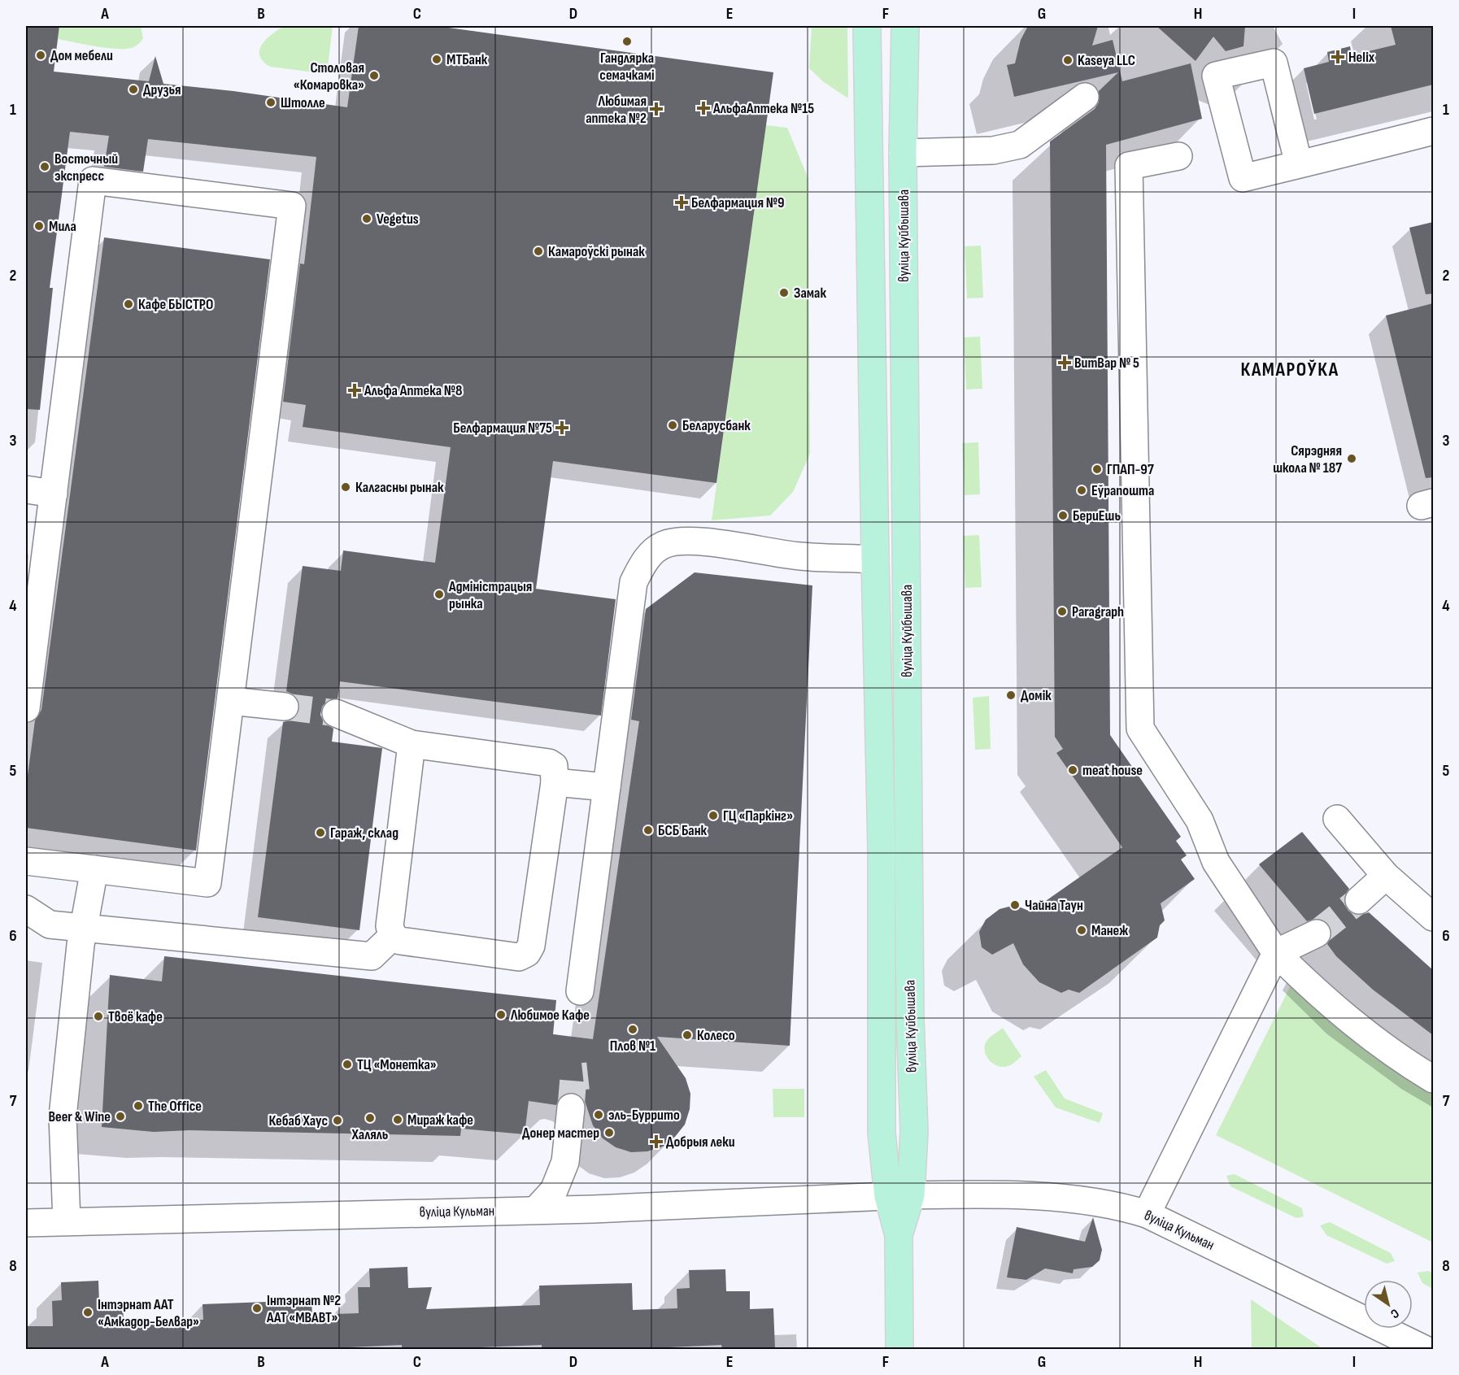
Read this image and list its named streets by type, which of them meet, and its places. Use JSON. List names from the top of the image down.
{
  "streets": {
    "main road": ["вуліца Куйбышава"],
    "street": ["вуліца Кульман"]
  },
  "crossings": [
    ["вуліца Куйбышава", "вуліца Кульман"]
  ],
  "districts": ["КАМАРОЎКА"],
  "places": {
    "other": [
      "Гандлярка семачкамі",
      "Дом мебели",
      "МТБанк",
      "Kaseya LLC",
      "Столовая «Комаровка»",
      "Друзья",
      "Штолле",
      "Восточный экспресс",
      "Vegetus",
      "Мила",
      "Камароўскі рынак",
      "Замак",
      "Кафе БЫСТРО",
      "Беларусбанк",
      "Сярэдняя школа № 187",
      "ГПАП-97",
      "Калгасны рынак",
      "Еўрапошта",
      "БериЕшь",
      "Адміністрацыя рынка",
      "Paragraph",
      "Домік",
      "meat house",
      "ГЦ «Паркінг»",
      "БСБ Банк",
      "Гараж, склад",
      "Чайна Таун",
      "Манеж",
      "Любимое Кафе",
      "Твоё кафе",
      "Плов №1",
      "Колесо",
      "ТЦ «Монетка»",
      "The Office",
      "эль-Буррито",
      "Beer & Wine",
      "Халяль",
      "Мираж кафе",
      "Кебаб Хаус",
      "Донер мастер",
      "Інтэрнат №2 ААТ «МВАВТ»",
      "Інтэрнат ААТ «Амкадор-Белвар»"
    ],
    "health": [
      "Helix",
      "АльфаАптека №15",
      "Любимая аптека №2",
      "Белфармация №9",
      "ВитВар № 5",
      "Альфа Аптека №8",
      "Белфармация №75",
      "Добрыя леки"
    ]
  },
  "north": "bottom right",
  "grid": {
    "columns": [
      "A",
      "B",
      "C",
      "D",
      "E",
      "F",
      "G",
      "H",
      "I"
    ],
    "rows": [
      "1",
      "2",
      "3",
      "4",
      "5",
      "6",
      "7",
      "8"
    ]
  }
}
